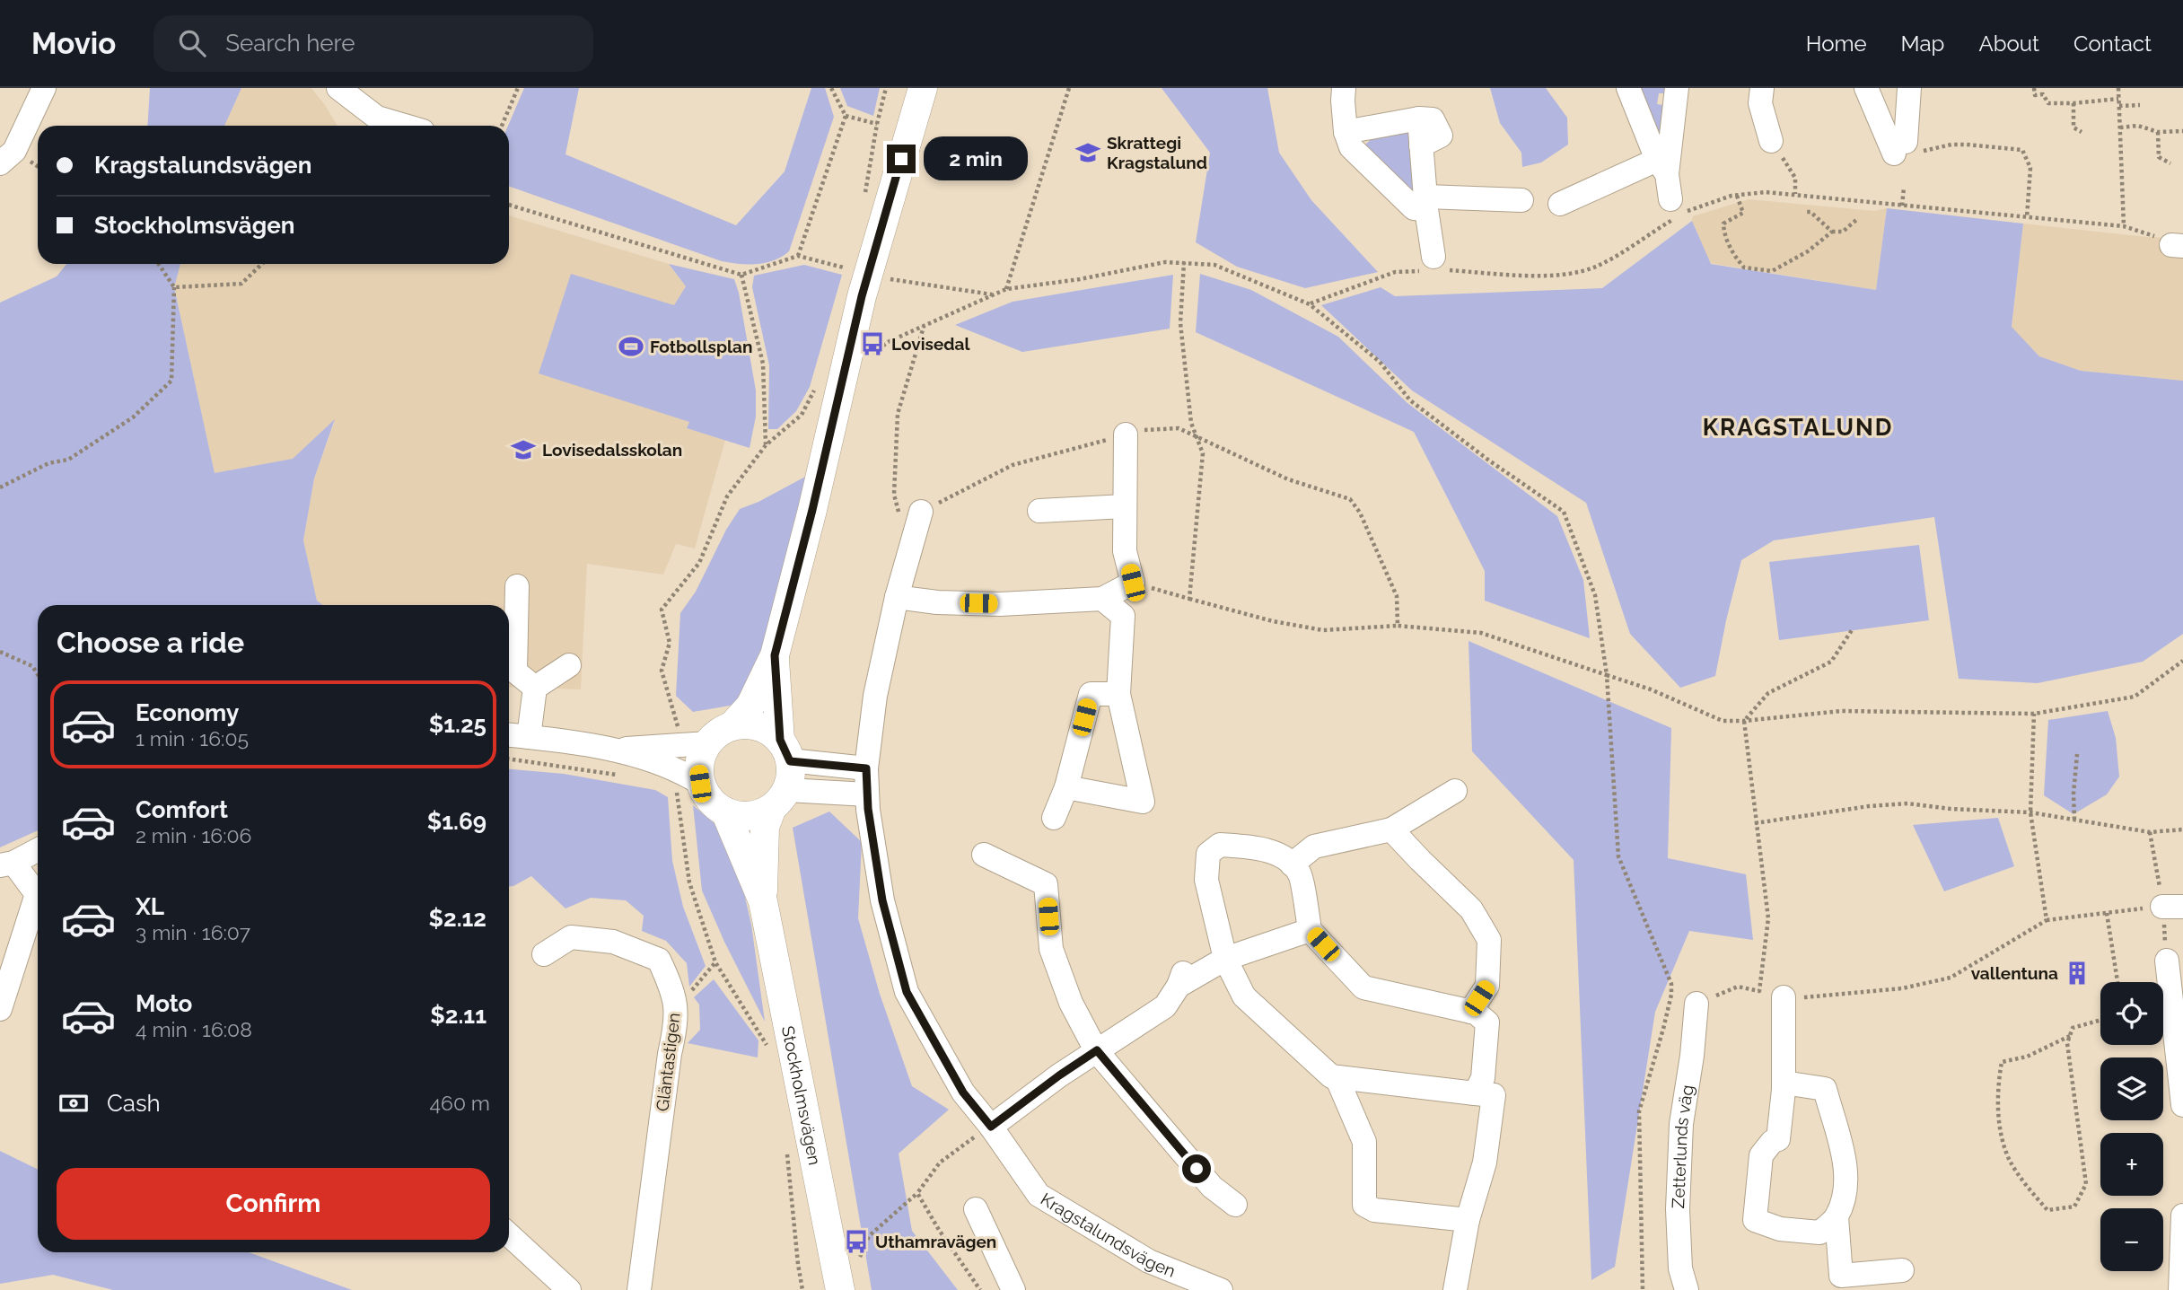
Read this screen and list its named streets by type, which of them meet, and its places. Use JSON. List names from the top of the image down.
{
  "streets": {
    "main road": ["Stockholmsvägen"],
    "street": ["Gläntastigen", "Zetterlunds väg", "Kragstalundsvägen"]
  },
  "districts": ["KRAGSTALUND"],
  "places": {
    "school or university": ["Skrattegi Kragstalund", "Lovisedalsskolan"],
    "bus stop": ["Lovisedal", "Uthamravägen"],
    "sports": ["Fotbollsplan"],
    "building": ["vallentuna"]
  },
  "page": {
    "header": "Movio",
    "search": "Search here",
    "nav": [
      "Home",
      "Map",
      "About",
      "Contact"
    ],
    "banner": ["Kragstalundsvägen", "Stockholmsvägen"],
    "bubble": "2 min",
    "heading": "Choose a ride",
    "list": [
      {
        "name": "Economy",
        "note": "1 min · 16:05",
        "value": "$1.25"
      },
      {
        "name": "Comfort",
        "note": "2 min · 16:06",
        "value": "$1.69"
      },
      {
        "name": "XL",
        "note": "3 min · 16:07",
        "value": "$2.12"
      },
      {
        "name": "Moto",
        "note": "4 min · 16:08",
        "value": "$2.11"
      }
    ],
    "map_buttons": ["+", "−"],
    "pay": ["Cash", "460 m"],
    "buttons": "Confirm"
  }
}
